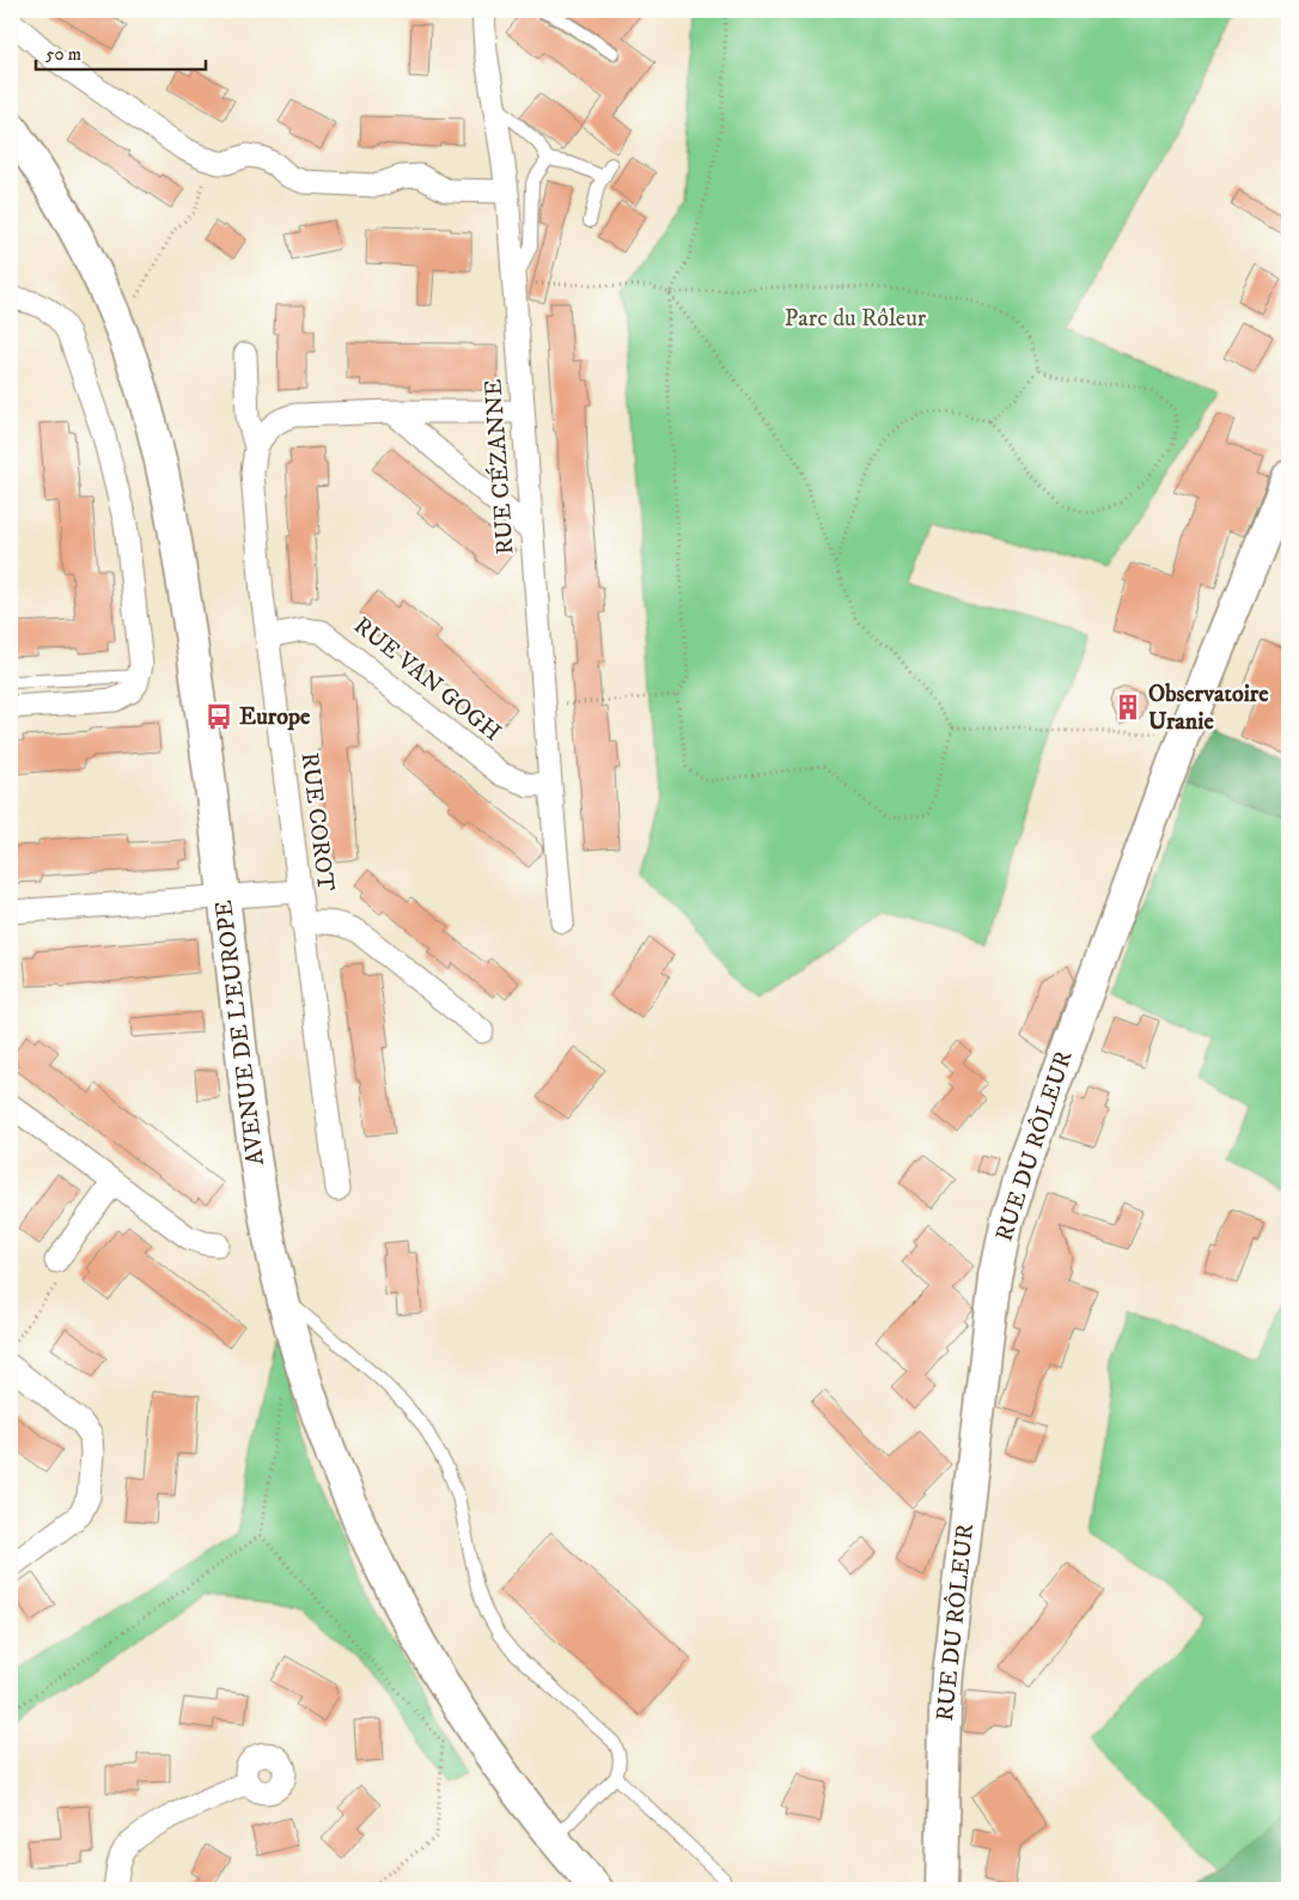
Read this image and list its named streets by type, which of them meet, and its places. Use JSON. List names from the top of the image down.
{
  "streets": {
    "street": [
      "RUE CÉZANNE",
      "RUE VAN GOGH",
      "RUE COROT",
      "AVENUE DE L'EUROPE",
      "RUE DU RÔLEUR"
    ]
  },
  "crossings": [
    ["RUE CÉZANNE", "RUE VAN GOGH"],
    ["RUE VAN GOGH", "RUE COROT"]
  ],
  "parks": ["Parc du Rôleur"],
  "places": {
    "building": ["Observatoire Uranie"],
    "bus stop": ["Europe"]
  },
  "scale_bar": "50 m"
}
